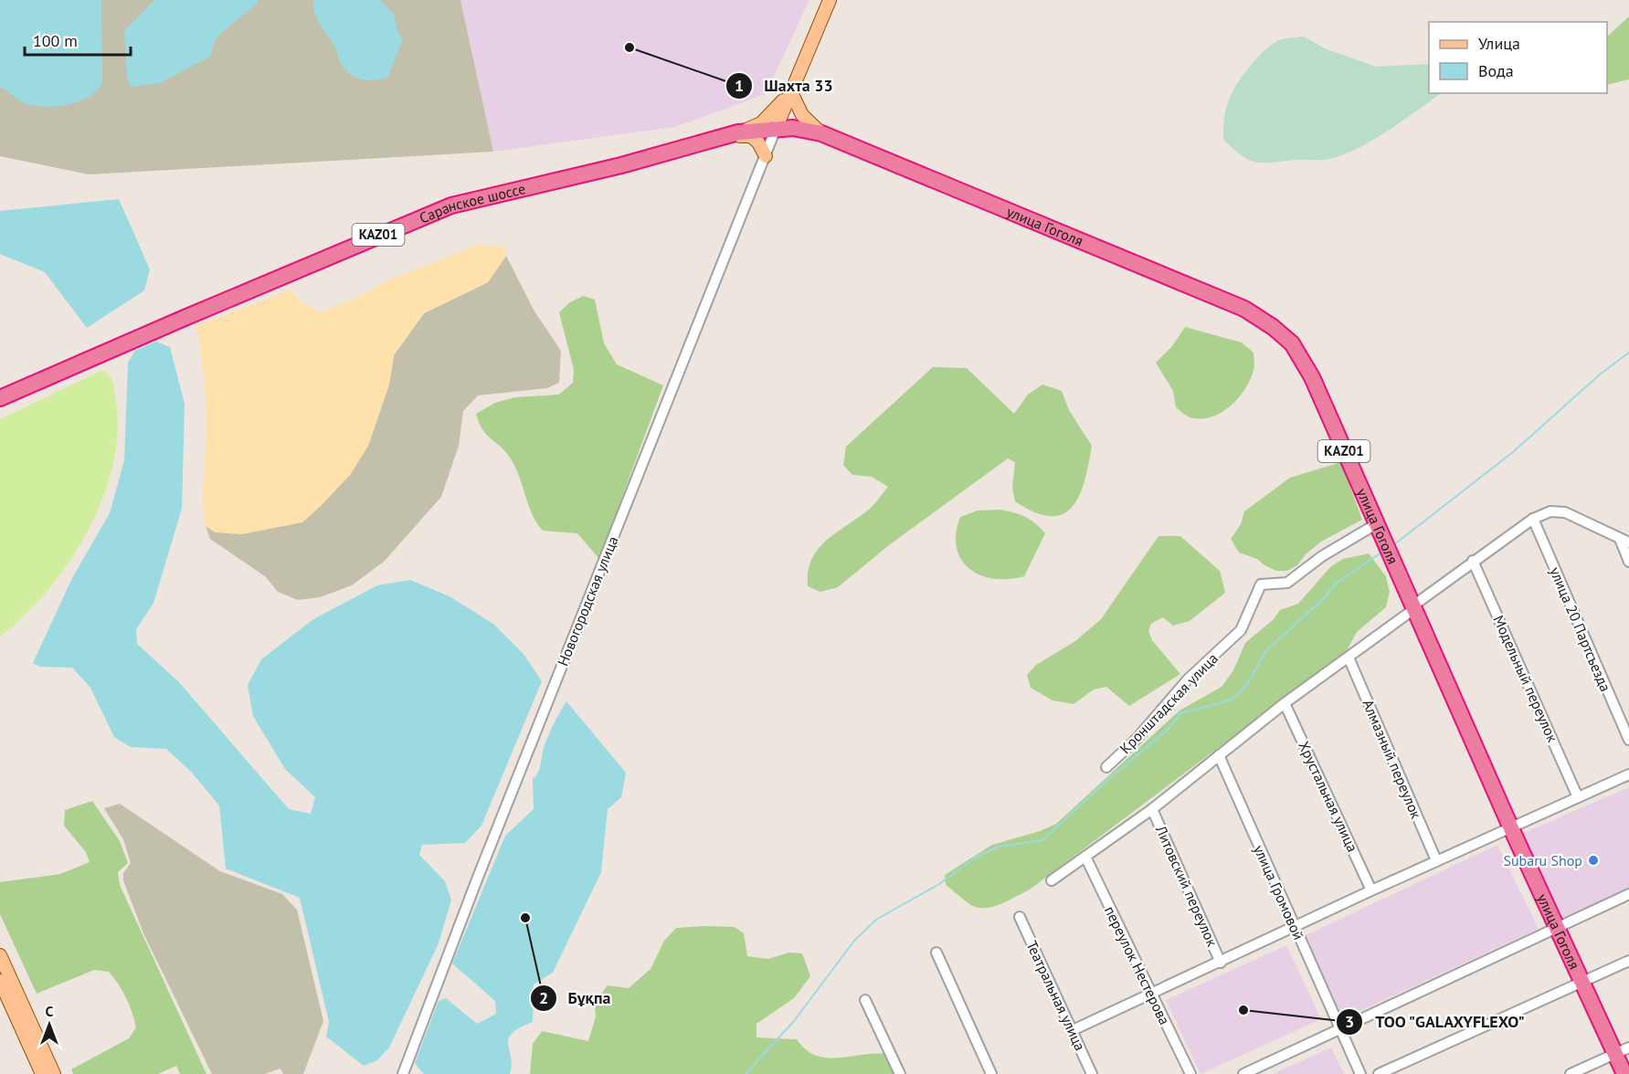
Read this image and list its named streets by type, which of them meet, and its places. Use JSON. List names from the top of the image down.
{
  "streets": {
    "highway": [
      "Саранское шоссе",
      "улица Гоголя",
      "KAZ01",
      "KАZ01"
    ],
    "street": [
      "Новогородская улица",
      "улица 20 Партсъезда",
      "Модельный переулок",
      "Кронштадская улица",
      "Алмазный переулок",
      "Хрустальная улица",
      "Литовский переулок",
      "улица Громовой",
      "переулок Нестерова",
      "Театральная улица"
    ]
  },
  "crossings": [
    ["Саранское шоссе", "улица Гоголя"],
    ["Саранское шоссе", "Новогородская улица"],
    ["улица Гоголя", "Новогородская улица"],
    ["улица Гоголя", "Кронштадская улица"]
  ],
  "places": [
    "Шахта 33",
    "Subaru Shop",
    "Бұқпа",
    "ТОО \"GALAXYFLEXO\""
  ],
  "legend": ["Улица", "Вода"],
  "scale_bar": "100 m",
  "north": "top"
}
